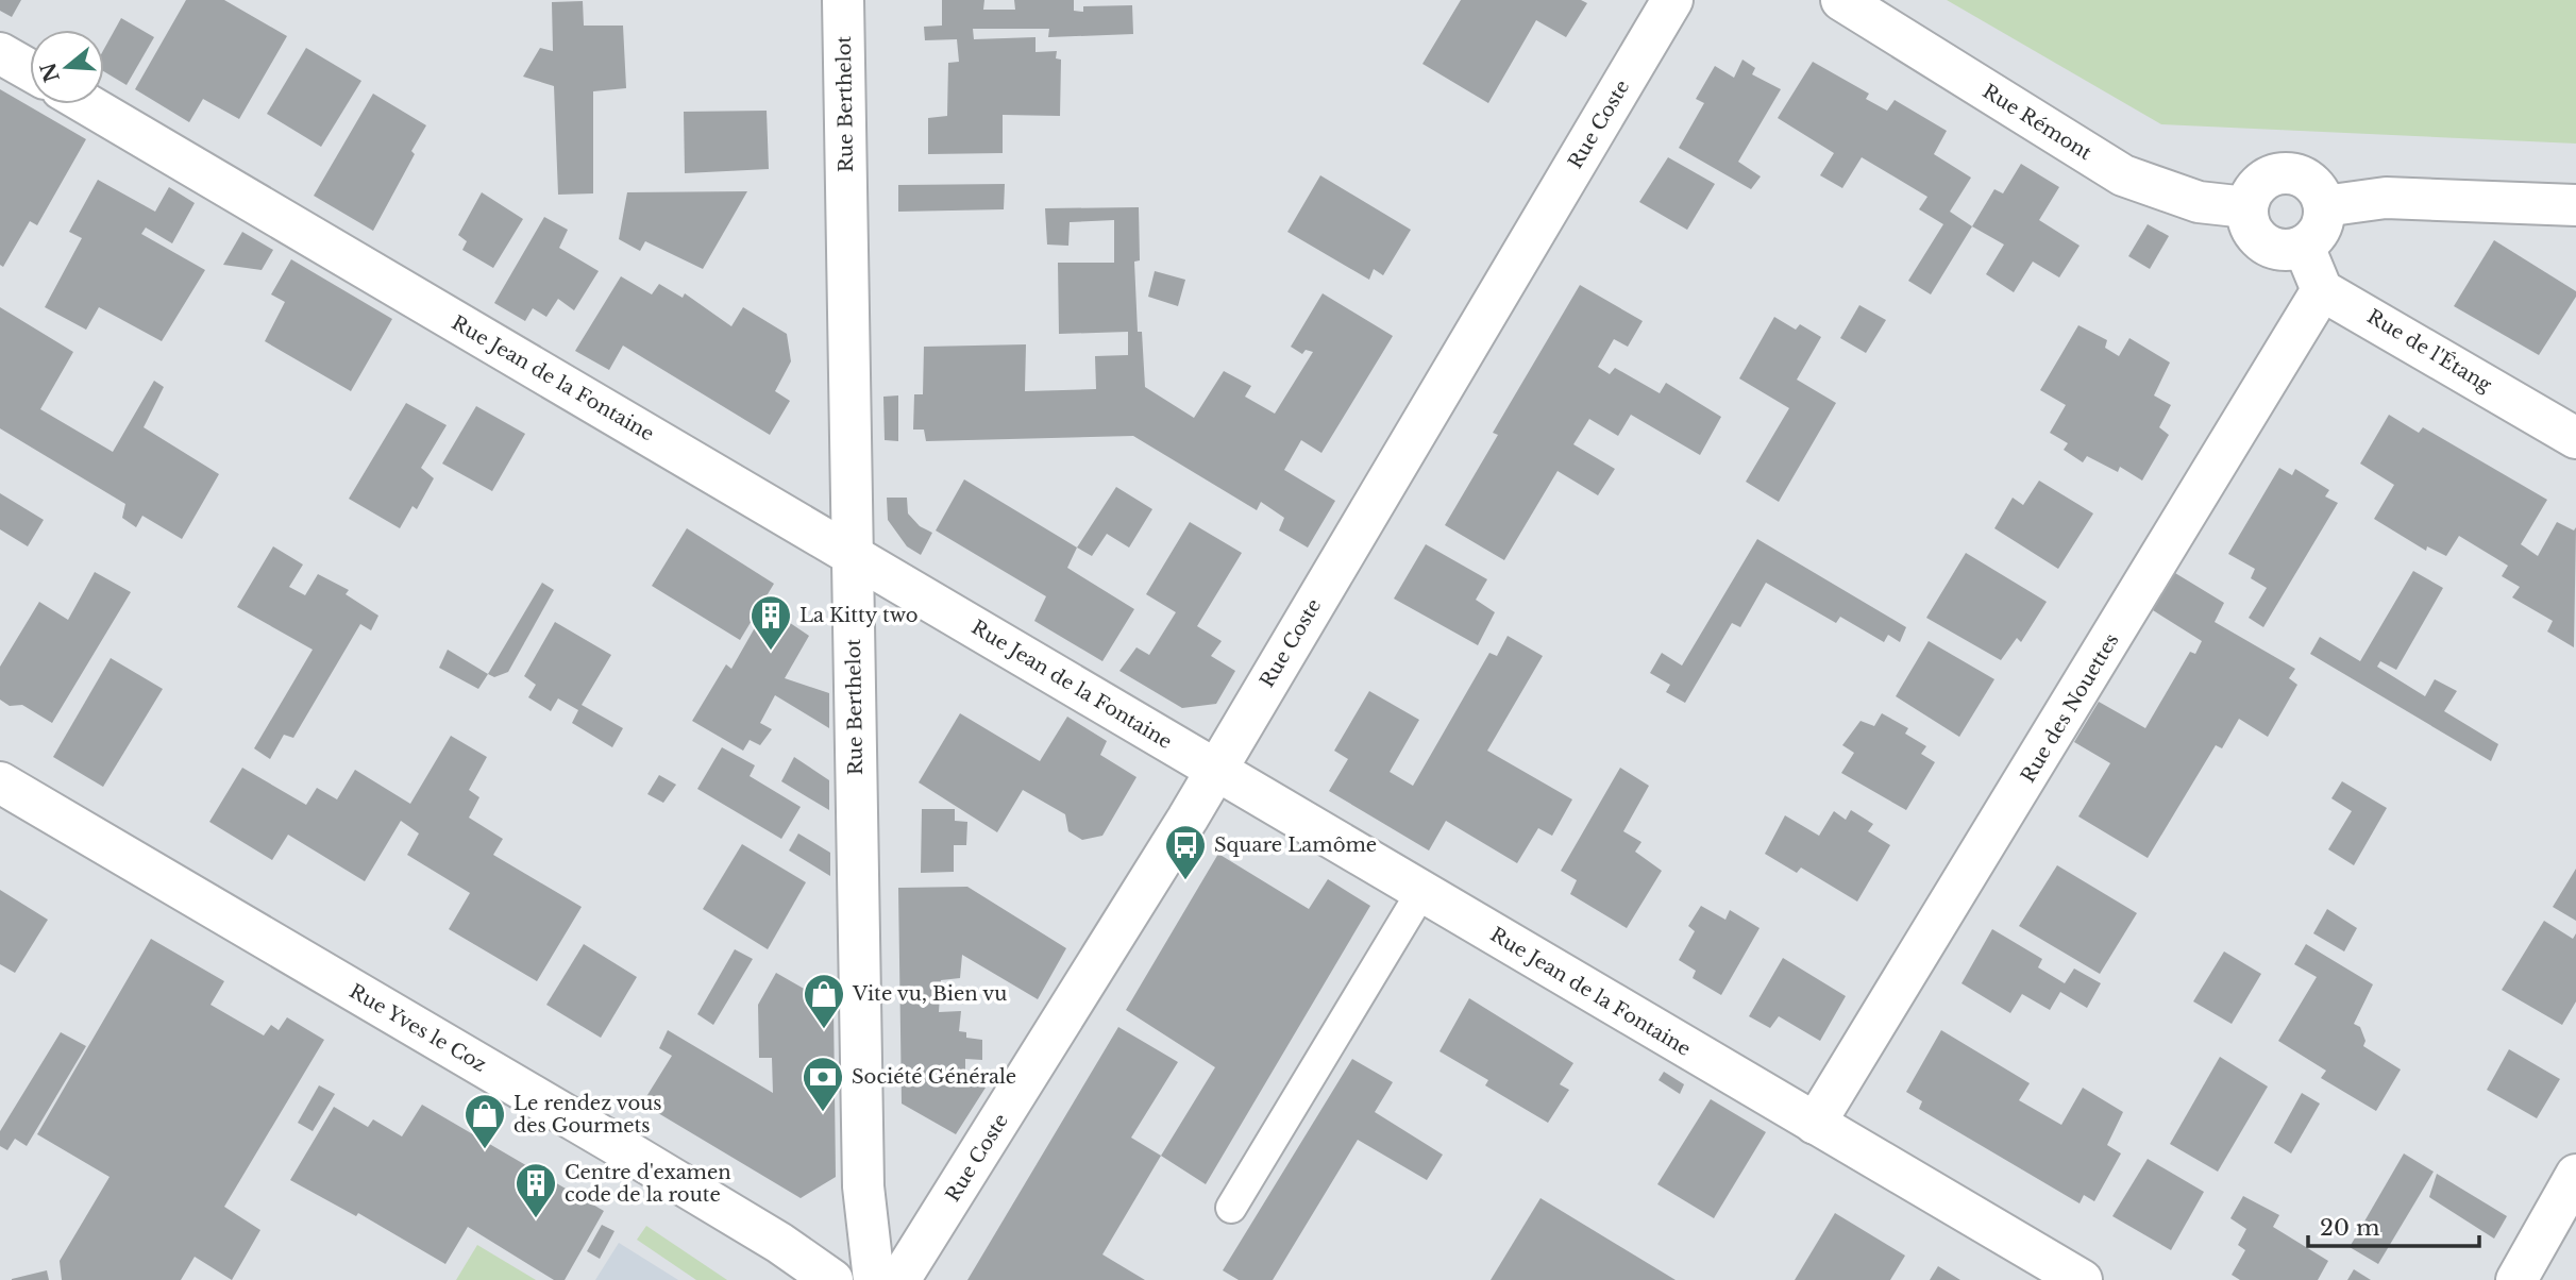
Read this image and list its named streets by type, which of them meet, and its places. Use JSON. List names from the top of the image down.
{
  "streets": {
    "street": [
      "Rue Berthelot",
      "Rue Rémont",
      "Rue Coste",
      "Rue de l'Étang",
      "Rue Jean de la Fontaine",
      "Rue des Nouettes",
      "Rue Yves le Coz"
    ]
  },
  "crossings": [
    ["Rue Berthelot", "Rue Jean de la Fontaine"],
    ["Rue Coste", "Rue Jean de la Fontaine"],
    ["Rue de l'Étang", "Rue des Nouettes"],
    ["Rue Jean de la Fontaine", "Rue des Nouettes"]
  ],
  "places": {
    "building": ["La Kitty two", "Centre d'examen code de la route"],
    "bus stop": ["Square Lamôme"],
    "shop": ["Vite vu, Bien vu", "Le rendez vous des Gourmets"],
    "bank": ["Société Générale"]
  },
  "scale_bar": "20 m",
  "north": "left"
}
